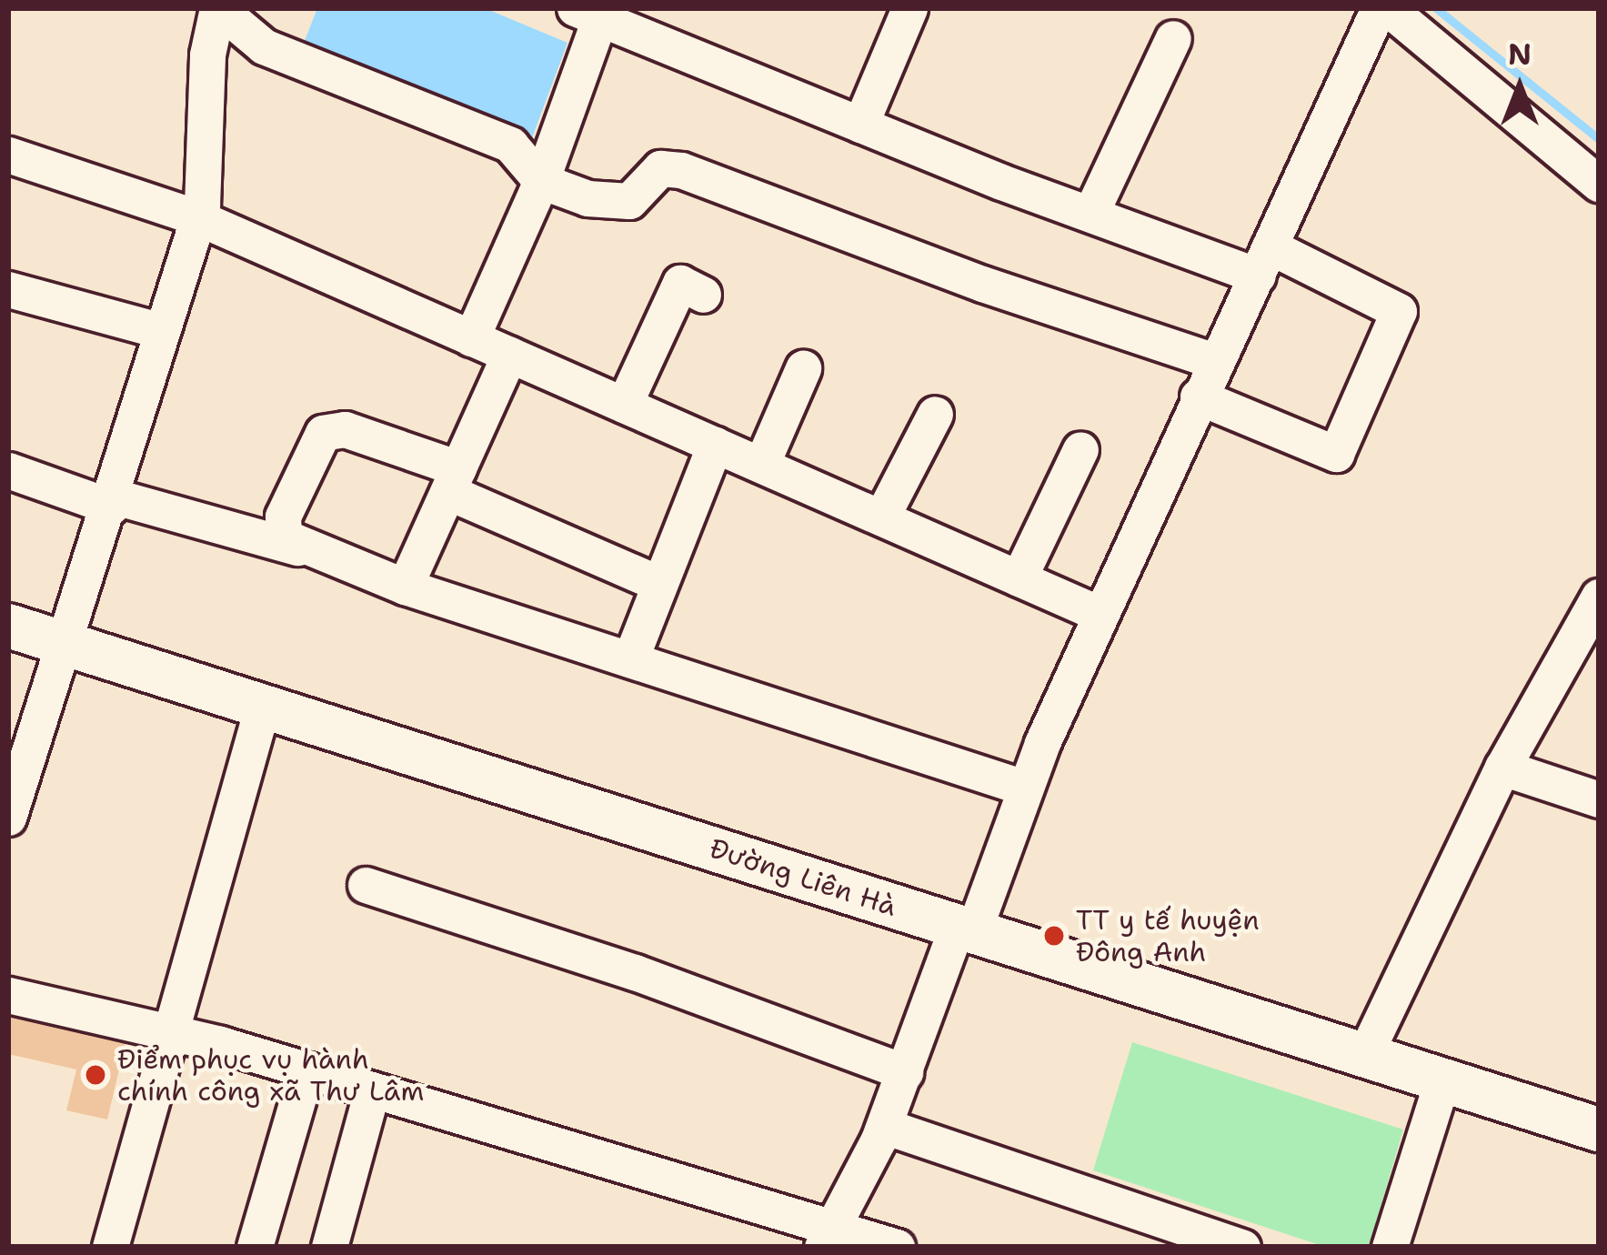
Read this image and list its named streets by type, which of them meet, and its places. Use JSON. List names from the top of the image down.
{
  "streets": {
    "main road": ["Đường Liên Hà"]
  },
  "places": ["TT y tế huyện Đông Anh", "Điểm phục vụ hành chính công xã Thư Lâm"],
  "north": "top"
}
